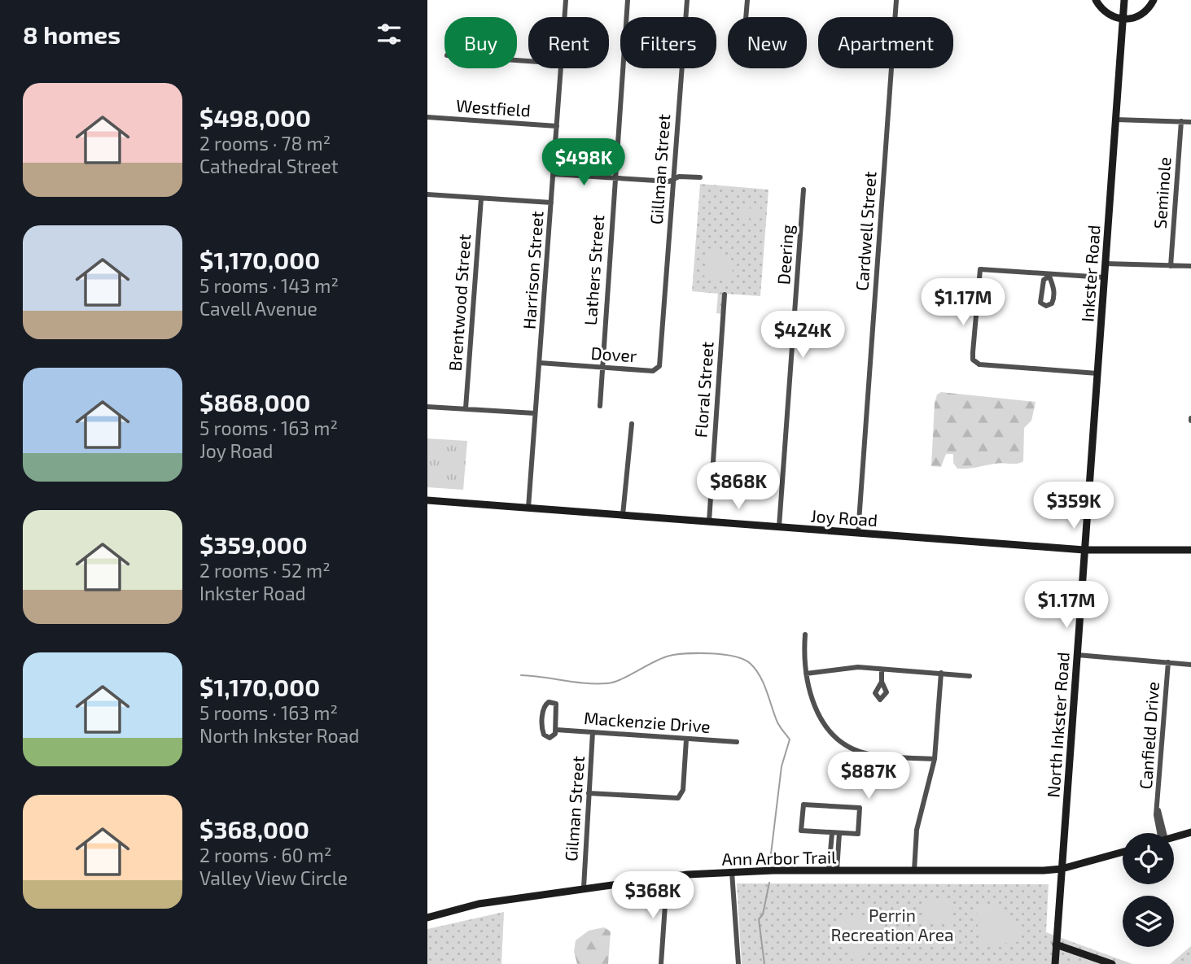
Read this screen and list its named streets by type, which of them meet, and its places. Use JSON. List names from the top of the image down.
{
  "streets": {
    "main road": [
      "Inkster Road",
      "Joy Road",
      "North Inkster Road",
      "Ann Arbor Trail"
    ],
    "street": [
      "Westfield",
      "Gillman Street",
      "Seminole",
      "Cardwell Street",
      "Deering",
      "Harrison Street",
      "Lathers Street",
      "Brentwood Street",
      "Dover",
      "Floral Street",
      "Mackenzie Drive",
      "Canfield Drive",
      "Gilman Street"
    ]
  },
  "crossings": [
    ["Westfield", "Harrison Street"],
    ["Gillman Street", "Dover"],
    ["Cardwell Street", "Joy Road"],
    ["Deering", "Joy Road"],
    ["Harrison Street", "Dover"],
    ["Harrison Street", "Joy Road"],
    ["Lathers Street", "Dover"],
    ["Inkster Road", "Joy Road"],
    ["Inkster Road", "North Inkster Road"],
    ["Floral Street", "Joy Road"],
    ["Joy Road", "North Inkster Road"],
    ["Mackenzie Drive", "Gilman Street"],
    ["North Inkster Road", "Ann Arbor Trail"],
    ["Gilman Street", "Ann Arbor Trail"]
  ],
  "parks": ["Perrin Recreation Area"],
  "page": {
    "heading": "8 homes",
    "chip": [
      "Buy",
      "Rent",
      "Filters",
      "New",
      "Apartment"
    ],
    "list": [
      {
        "name": "$498,000",
        "note": "2 rooms · 78 m² · Cathedral Street"
      },
      {
        "name": "$1,170,000",
        "note": "5 rooms · 143 m² · Cavell Avenue"
      },
      {
        "name": "$868,000",
        "note": "5 rooms · 163 m² · Joy Road"
      },
      {
        "name": "$359,000",
        "note": "2 rooms · 52 m² · Inkster Road"
      },
      {
        "name": "$1,170,000",
        "note": "5 rooms · 163 m² · North Inkster Road"
      },
      {
        "name": "$368,000",
        "note": "2 rooms · 60 m² · Valley View Circle"
      }
    ],
    "price": [
      "$498K",
      "$1.17M",
      "$424K",
      "$868K",
      "$359K",
      "$1.17M",
      "$887K",
      "$368K"
    ]
  }
}
